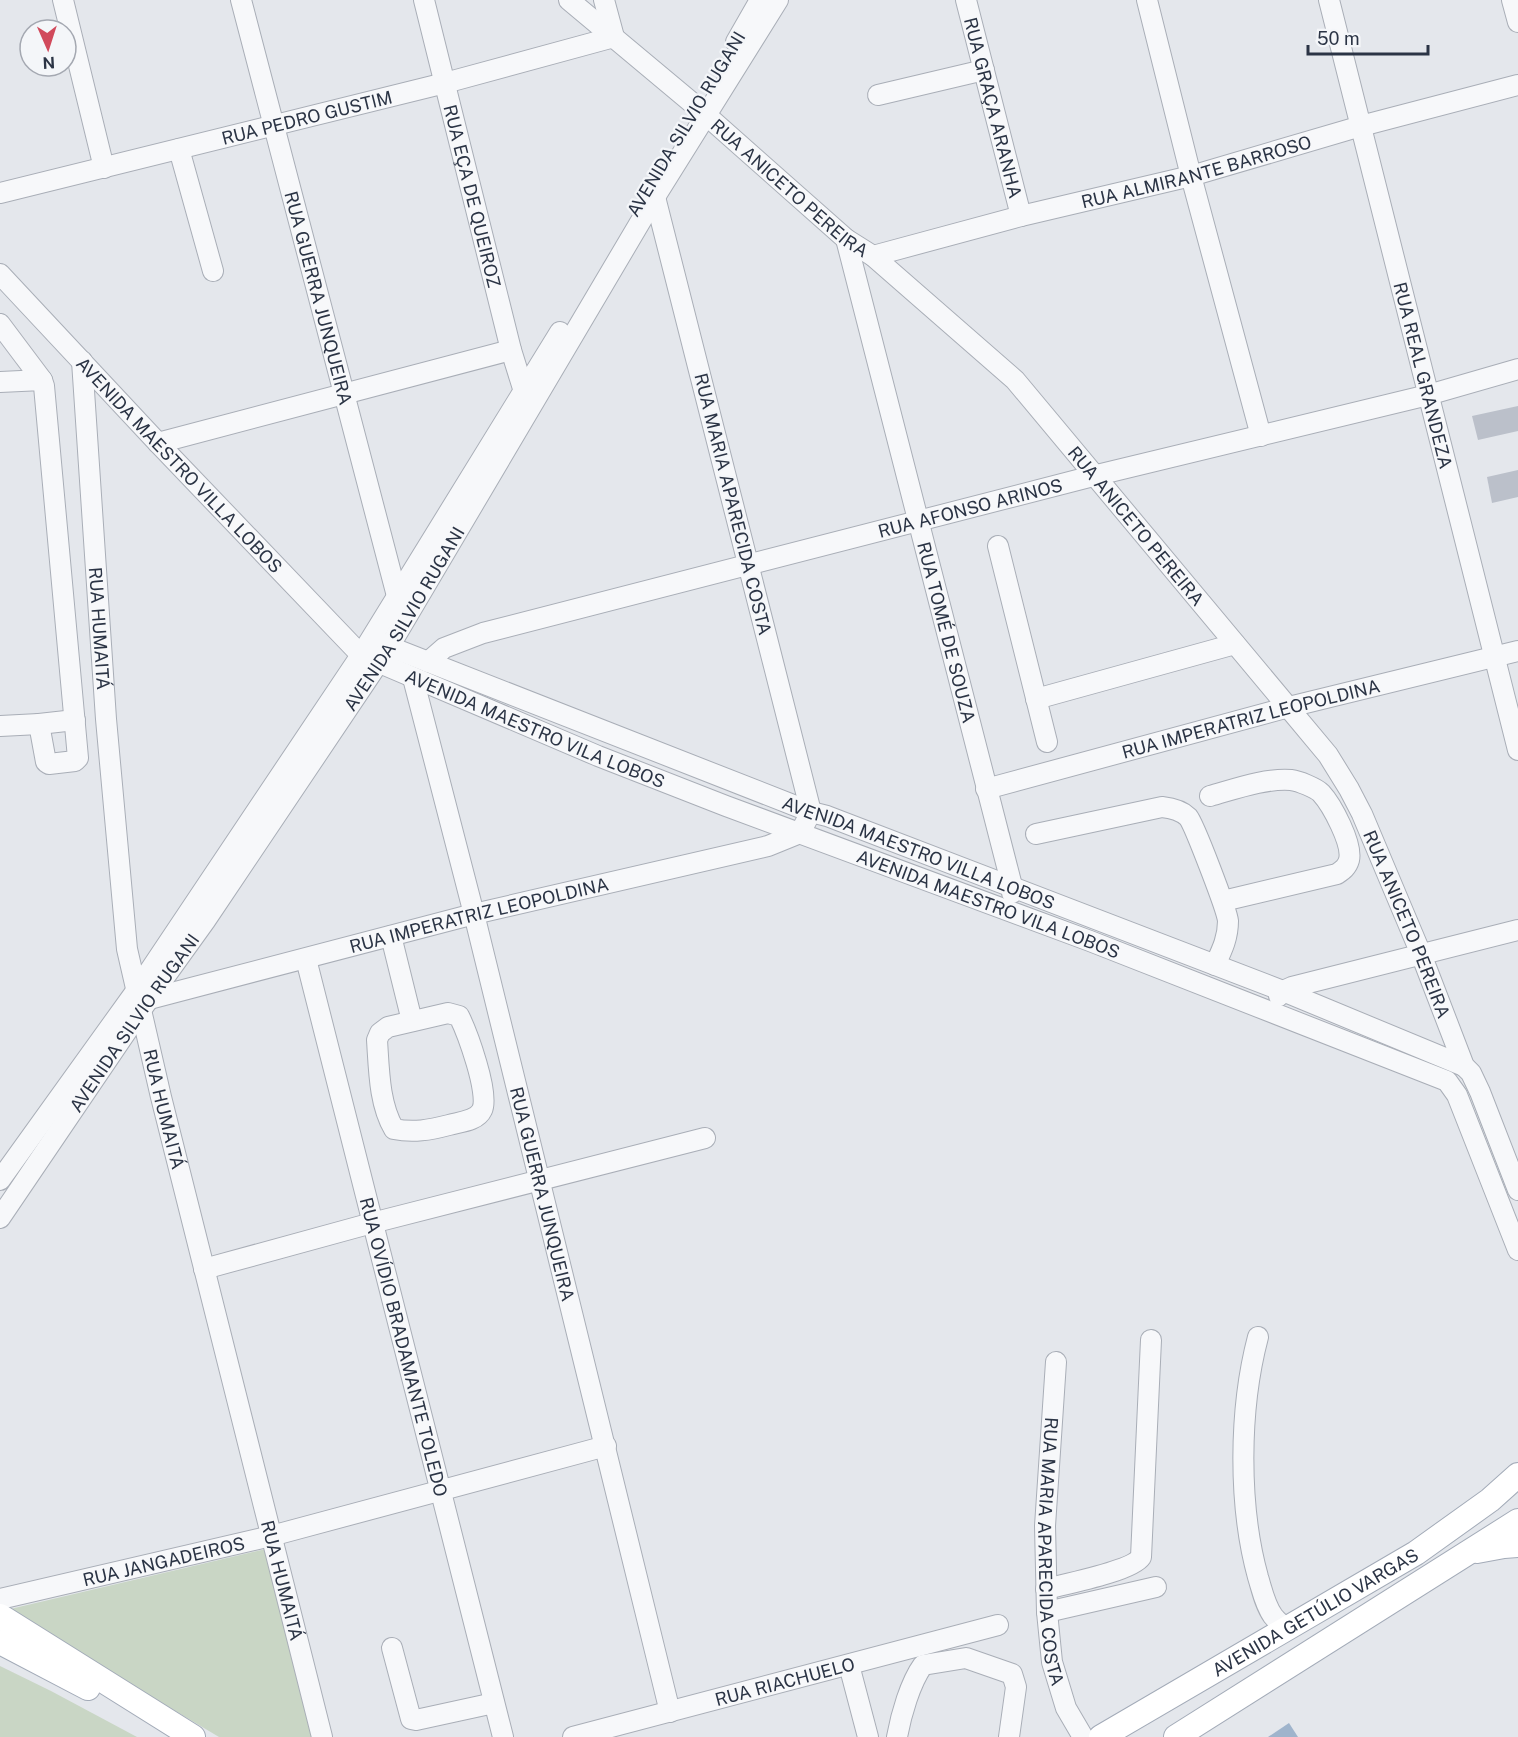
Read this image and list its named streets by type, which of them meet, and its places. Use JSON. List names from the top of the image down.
{
  "streets": {
    "main road": ["AVENIDA GETÚLIO VARGAS"],
    "street": [
      "RUA GRAÇA ARANHA",
      "RUA PEDRO GUSTIM",
      "AVENIDA SILVIO RUGANI",
      "RUA ALMIRANTE BARROSO",
      "RUA ANICETO PEREIRA",
      "RUA EÇA DE QUEIROZ",
      "RUA GUERRA JUNQUEIRA",
      "RUA REAL GRANDEZA",
      "AVENIDA MAESTRO VILLA LOBOS",
      "RUA MARIA APARECIDA COSTA",
      "RUA AFONSO ARINOS",
      "RUA HUMAITÁ",
      "RUA TOMÉ DE SOUZA",
      "RUA IMPERATRIZ LEOPOLDINA",
      "AVENIDA MAESTRO VILA LOBOS",
      "RUA OVÍDIO BRADAMANTE TOLEDO",
      "RUA JANGADEIROS",
      "RUA RIACHUELO"
    ]
  },
  "crossings": [
    ["RUA GRAÇA ARANHA", "RUA ALMIRANTE BARROSO"],
    ["RUA PEDRO GUSTIM", "RUA ANICETO PEREIRA"],
    ["RUA PEDRO GUSTIM", "RUA EÇA DE QUEIROZ"],
    ["RUA PEDRO GUSTIM", "RUA GUERRA JUNQUEIRA"],
    ["AVENIDA SILVIO RUGANI", "RUA ANICETO PEREIRA"],
    ["AVENIDA SILVIO RUGANI", "RUA EÇA DE QUEIROZ"],
    ["AVENIDA SILVIO RUGANI", "RUA GUERRA JUNQUEIRA"],
    ["AVENIDA SILVIO RUGANI", "AVENIDA MAESTRO VILLA LOBOS"],
    ["AVENIDA SILVIO RUGANI", "RUA MARIA APARECIDA COSTA"],
    ["AVENIDA SILVIO RUGANI", "RUA HUMAITÁ"],
    ["AVENIDA SILVIO RUGANI", "RUA IMPERATRIZ LEOPOLDINA"],
    ["AVENIDA SILVIO RUGANI", "AVENIDA MAESTRO VILA LOBOS"],
    ["RUA ALMIRANTE BARROSO", "RUA ANICETO PEREIRA"],
    ["RUA ALMIRANTE BARROSO", "RUA REAL GRANDEZA"],
    ["RUA ANICETO PEREIRA", "AVENIDA MAESTRO VILLA LOBOS"],
    ["RUA ANICETO PEREIRA", "RUA AFONSO ARINOS"],
    ["RUA ANICETO PEREIRA", "RUA TOMÉ DE SOUZA"],
    ["RUA ANICETO PEREIRA", "RUA IMPERATRIZ LEOPOLDINA"],
    ["RUA GUERRA JUNQUEIRA", "RUA IMPERATRIZ LEOPOLDINA"],
    ["RUA GUERRA JUNQUEIRA", "AVENIDA MAESTRO VILA LOBOS"],
    ["RUA GUERRA JUNQUEIRA", "RUA JANGADEIROS"],
    ["RUA GUERRA JUNQUEIRA", "RUA RIACHUELO"],
    ["RUA REAL GRANDEZA", "RUA AFONSO ARINOS"],
    ["RUA REAL GRANDEZA", "RUA IMPERATRIZ LEOPOLDINA"],
    ["AVENIDA MAESTRO VILLA LOBOS", "RUA MARIA APARECIDA COSTA"],
    ["AVENIDA MAESTRO VILLA LOBOS", "RUA AFONSO ARINOS"],
    ["AVENIDA MAESTRO VILLA LOBOS", "RUA HUMAITÁ"],
    ["AVENIDA MAESTRO VILLA LOBOS", "RUA TOMÉ DE SOUZA"],
    ["AVENIDA MAESTRO VILLA LOBOS", "AVENIDA MAESTRO VILA LOBOS"],
    ["RUA MARIA APARECIDA COSTA", "RUA AFONSO ARINOS"],
    ["RUA AFONSO ARINOS", "RUA TOMÉ DE SOUZA"],
    ["RUA HUMAITÁ", "RUA IMPERATRIZ LEOPOLDINA"],
    ["RUA HUMAITÁ", "RUA JANGADEIROS"],
    ["RUA TOMÉ DE SOUZA", "RUA IMPERATRIZ LEOPOLDINA"],
    ["RUA TOMÉ DE SOUZA", "AVENIDA MAESTRO VILA LOBOS"],
    ["RUA IMPERATRIZ LEOPOLDINA", "AVENIDA MAESTRO VILA LOBOS"],
    ["RUA IMPERATRIZ LEOPOLDINA", "RUA OVÍDIO BRADAMANTE TOLEDO"],
    ["RUA OVÍDIO BRADAMANTE TOLEDO", "RUA JANGADEIROS"]
  ],
  "scale_bar": "50 m",
  "north": "bottom"
}
